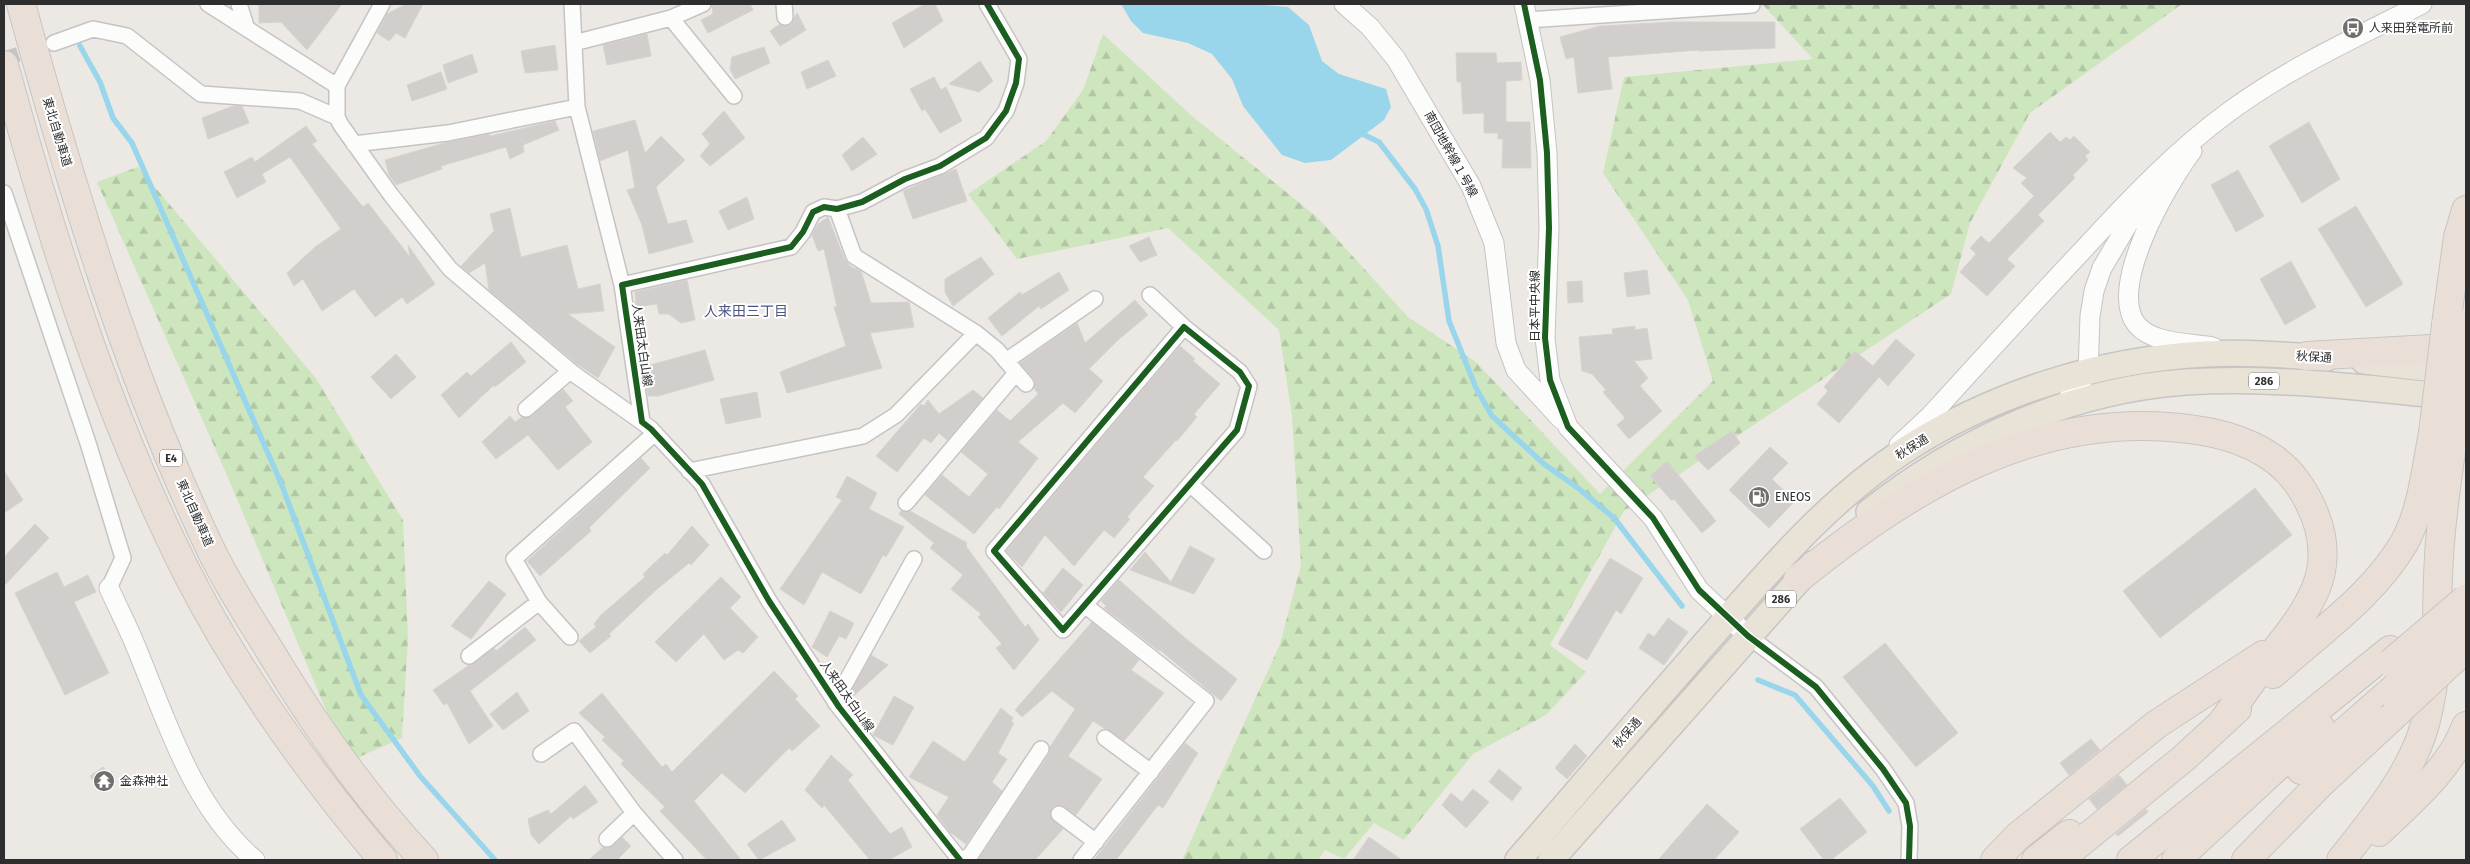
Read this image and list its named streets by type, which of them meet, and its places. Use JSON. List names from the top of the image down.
{
  "streets": {
    "highway": [
      "東北自動車道",
      "秋保通",
      "286",
      "E4"
    ],
    "street": ["南団地幹線１号線", "日本平中央線", "人来田太白山線"]
  },
  "crossings": [
    ["南団地幹線１号線", "日本平中央線"],
    ["日本平中央線", "秋保通"],
    ["日本平中央線", "286"]
  ],
  "districts": ["人来田三丁目"],
  "places": {
    "bus stop": ["人来田発電所前"],
    "fuel station": ["ENEOS"],
    "temple": ["金森神社"]
  }
}
